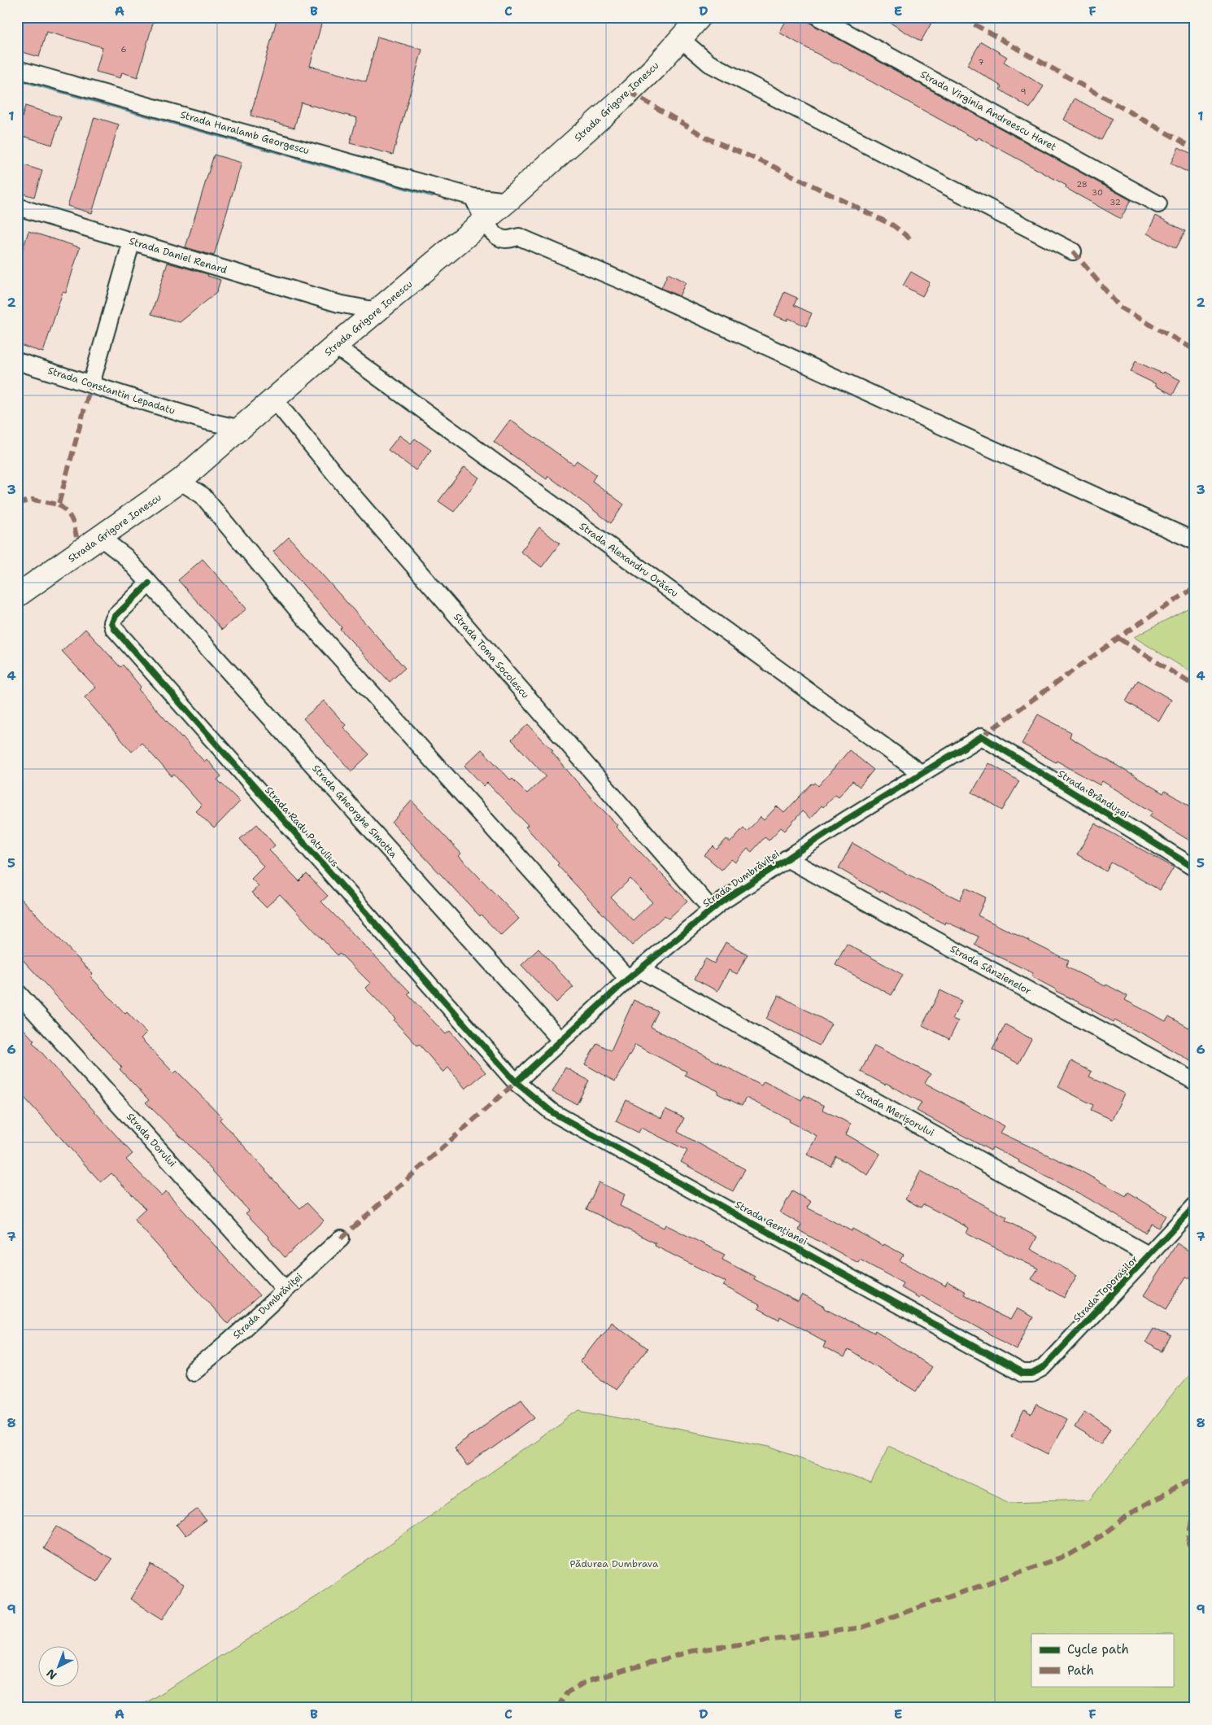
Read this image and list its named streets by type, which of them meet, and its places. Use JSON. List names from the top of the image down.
{
  "streets": {
    "main road": ["Strada Grigore Ionescu"],
    "street": [
      "Strada Virginia Andreescu Haret",
      "Strada Haralamb Georgescu",
      "Strada Daniel Renard",
      "Strada Constantin Lepadatu",
      "Strada Alexandru Orăscu",
      "Strada Toma Socolescu",
      "Strada Brândușei",
      "Strada Gheorghe Simotta",
      "Strada Radu Patrulius",
      "Strada Dumbrăviței",
      "Strada Sânzienelor",
      "Strada Merișorului",
      "Strada Dorului",
      "Strada Gențianei",
      "Strada Toporașilor"
    ]
  },
  "crossings": [
    ["Strada Grigore Ionescu", "Strada Haralamb Georgescu"],
    ["Strada Grigore Ionescu", "Strada Daniel Renard"],
    ["Strada Grigore Ionescu", "Strada Constantin Lepadatu"],
    ["Strada Grigore Ionescu", "Strada Alexandru Orăscu"],
    ["Strada Grigore Ionescu", "Strada Toma Socolescu"],
    ["Strada Grigore Ionescu", "Strada Merișorului"],
    ["Strada Alexandru Orăscu", "Strada Dumbrăviței"],
    ["Strada Toma Socolescu", "Strada Dumbrăviței"],
    ["Strada Brândușei", "Strada Dumbrăviței"],
    ["Strada Gheorghe Simotta", "Strada Radu Patrulius"],
    ["Strada Gheorghe Simotta", "Strada Dumbrăviței"],
    ["Strada Radu Patrulius", "Strada Dumbrăviței"],
    ["Strada Radu Patrulius", "Strada Gențianei"],
    ["Strada Dumbrăviței", "Strada Sânzienelor"],
    ["Strada Dumbrăviței", "Strada Merișorului"],
    ["Strada Dumbrăviței", "Strada Dorului"],
    ["Strada Dumbrăviței", "Strada Gențianei"],
    ["Strada Merișorului", "Strada Toporașilor"],
    ["Strada Gențianei", "Strada Toporașilor"]
  ],
  "parks": ["Pădurea Dumbrava"],
  "house_numbers": [
    "6",
    "7",
    "9",
    "28",
    "30",
    "32"
  ],
  "legend": ["Cycle path", "Path"],
  "north": "bottom left",
  "grid": {
    "columns": [
      "A",
      "B",
      "C",
      "D",
      "E",
      "F"
    ],
    "rows": [
      "1",
      "2",
      "3",
      "4",
      "5",
      "6",
      "7",
      "8",
      "9"
    ]
  }
}
